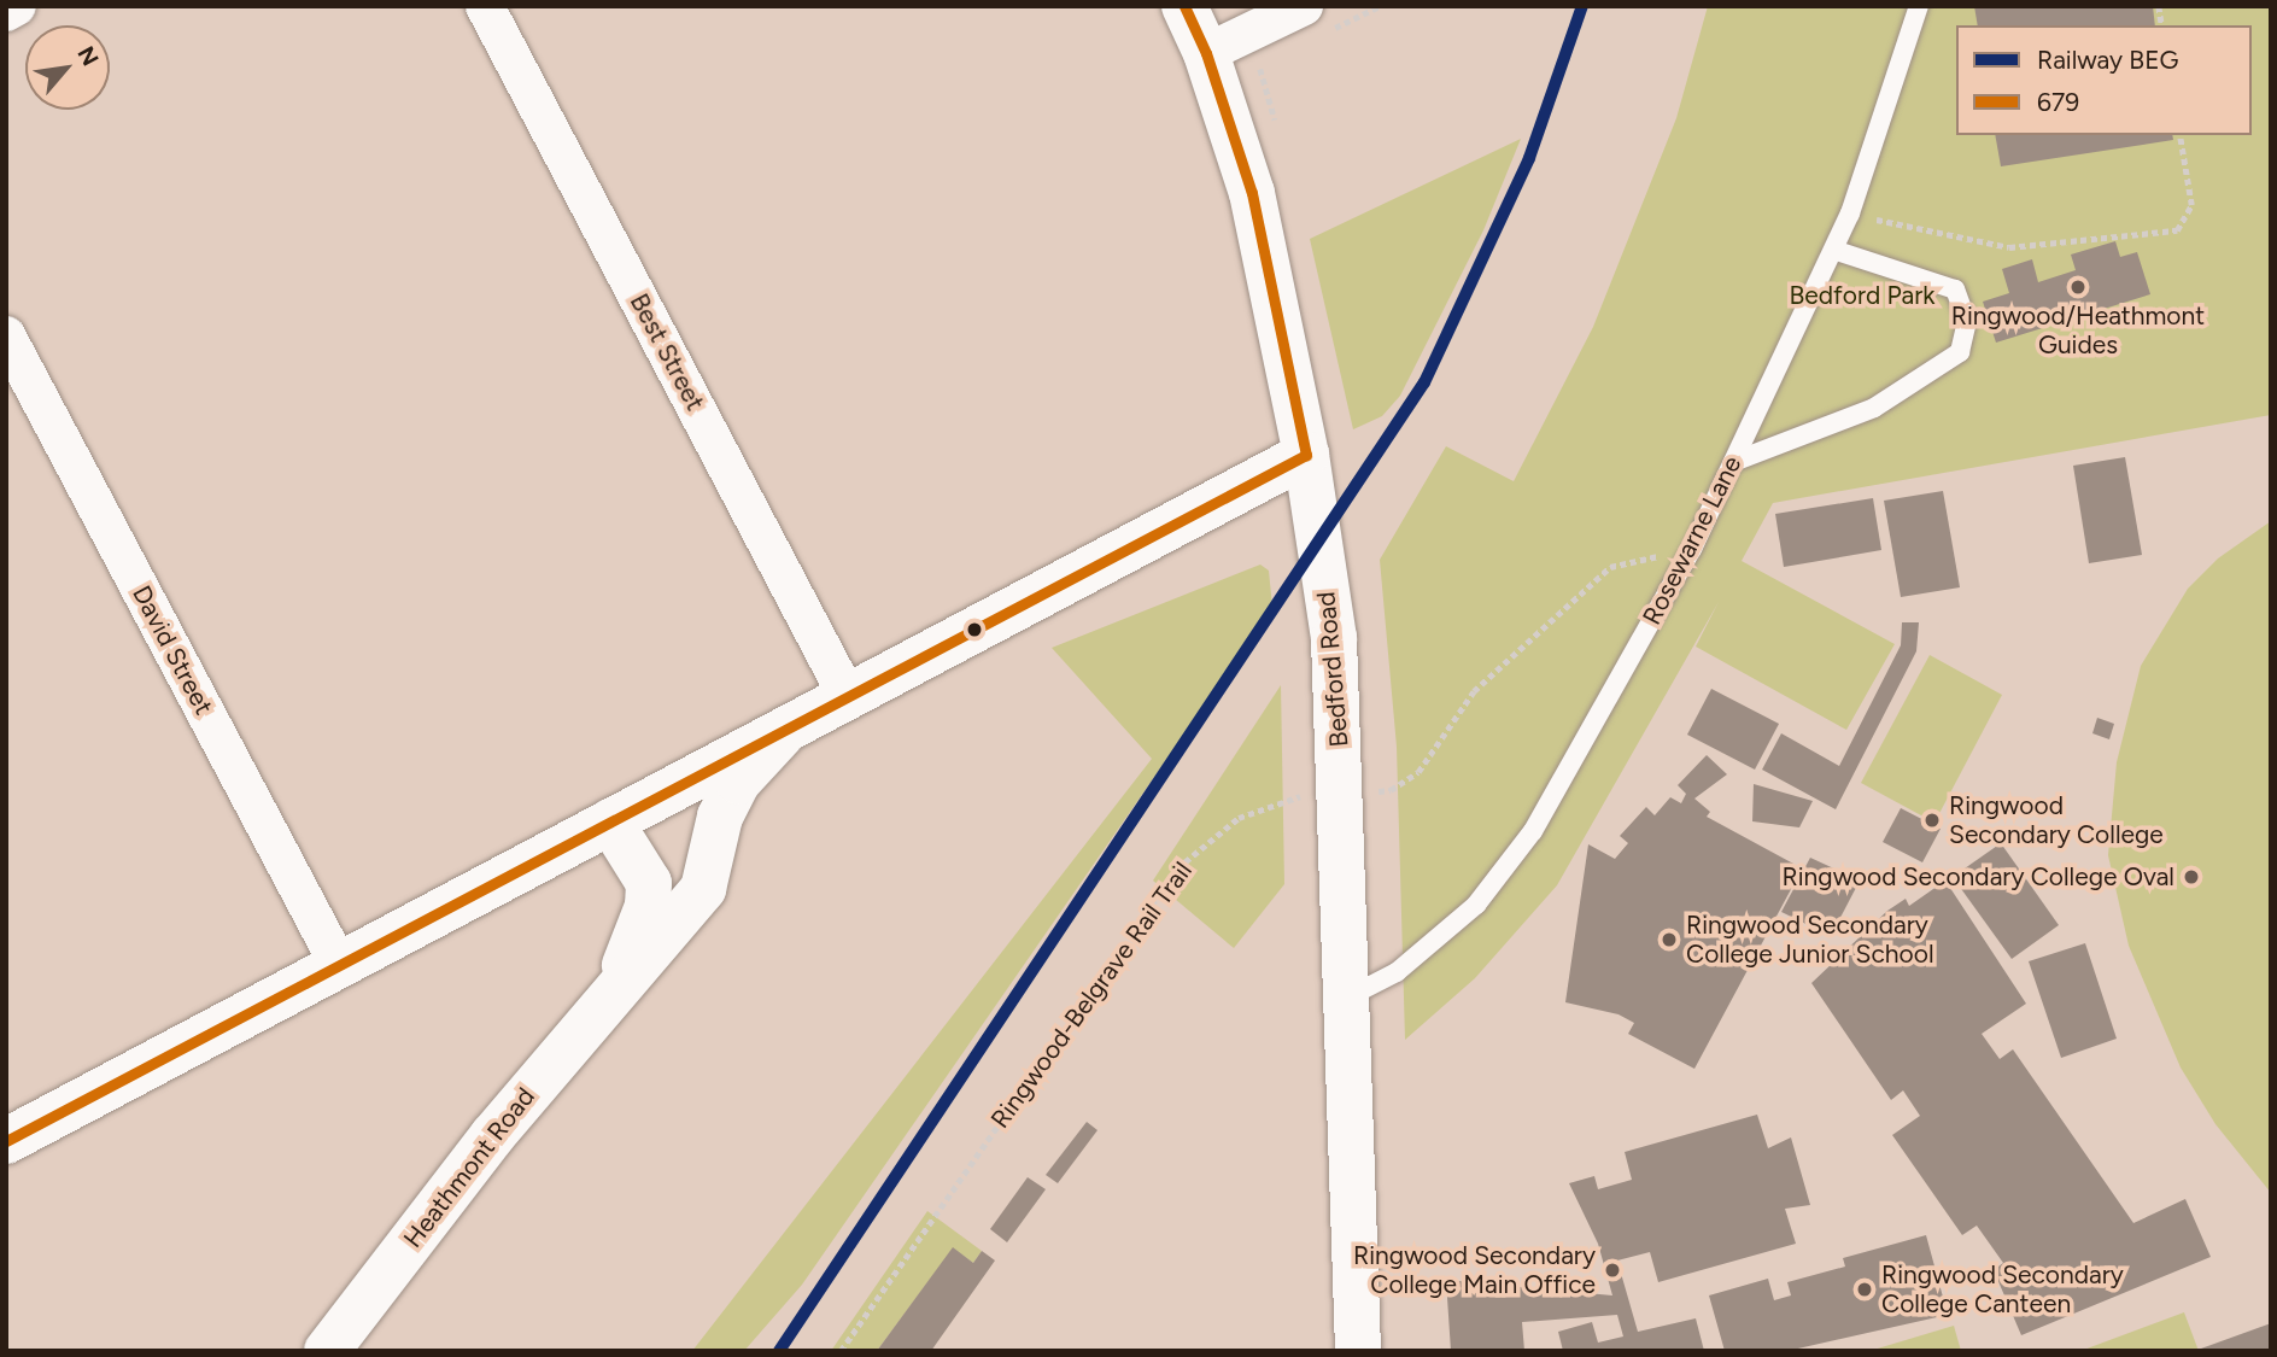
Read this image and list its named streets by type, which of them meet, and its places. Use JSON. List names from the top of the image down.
{
  "streets": {
    "main road": ["Bedford Road", "Heathmont Road"],
    "street": ["Best Street", "David Street"],
    "lane": ["Rosewarne Lane"],
    "path": ["Ringwood-Belgrave Rail Trail"]
  },
  "crossings": [
    ["Rosewarne Lane", "Bedford Road"],
    ["Rosewarne Lane", "Ringwood-Belgrave Rail Trail"],
    ["Bedford Road", "Ringwood-Belgrave Rail Trail"]
  ],
  "parks": ["Bedford Park"],
  "places": [
    "Ringwood/Heathmont Guides",
    "Ringwood Secondary College",
    "Ringwood Secondary College Oval",
    "Ringwood Secondary College Junior School",
    "Ringwood Secondary College Main Office",
    "Ringwood Secondary College Canteen"
  ],
  "lines": ["rail line BEG", "transit line 679"],
  "legend": ["Railway BEG", "679"],
  "north": "top right"
}
